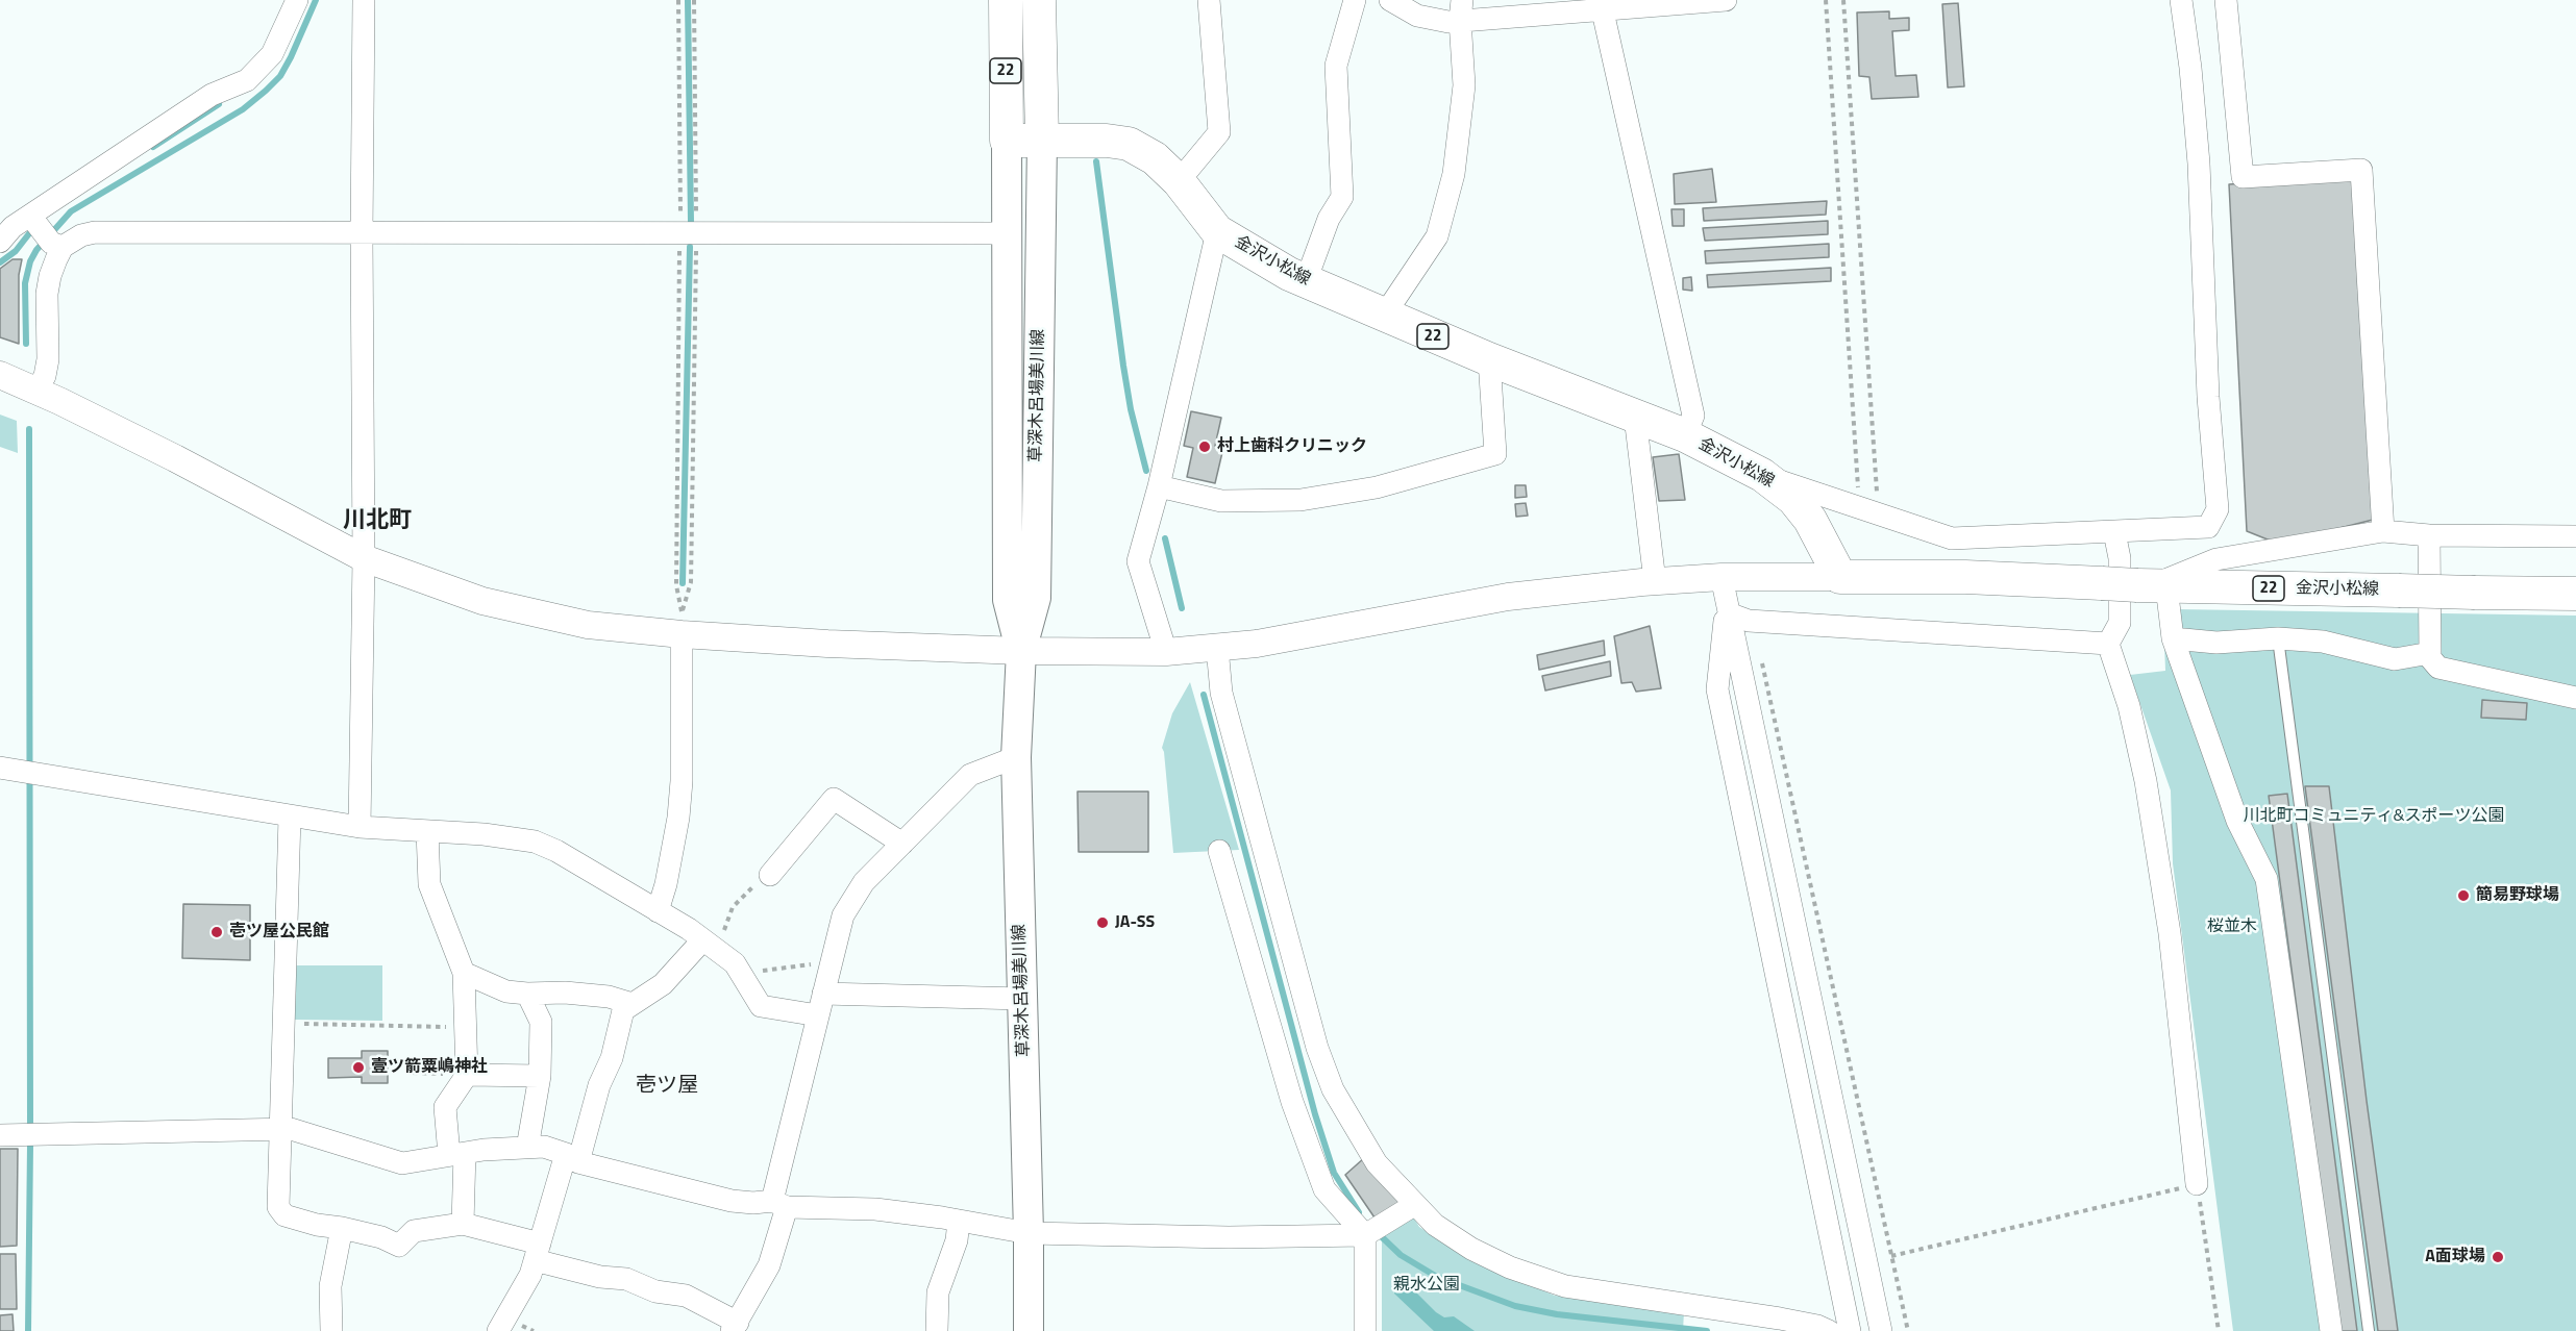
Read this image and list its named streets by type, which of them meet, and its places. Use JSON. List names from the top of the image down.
{
  "streets": {
    "main road": ["22", "金沢小松線", "草深木呂場美川線"]
  },
  "crossings": [
    ["22", "金沢小松線"],
    ["22", "草深木呂場美川線"],
    ["金沢小松線", "草深木呂場美川線"]
  ],
  "districts": ["川北町", "壱ツ屋"],
  "parks": ["川北町コミュニティ&スポーツ公園", "桜並木", "親水公園"],
  "places": [
    "村上歯科クリニック",
    "簡易野球場",
    "JA-SS",
    "壱ツ屋公民館",
    "壹ツ箭粟嶋神社",
    "A面球場"
  ]
}
